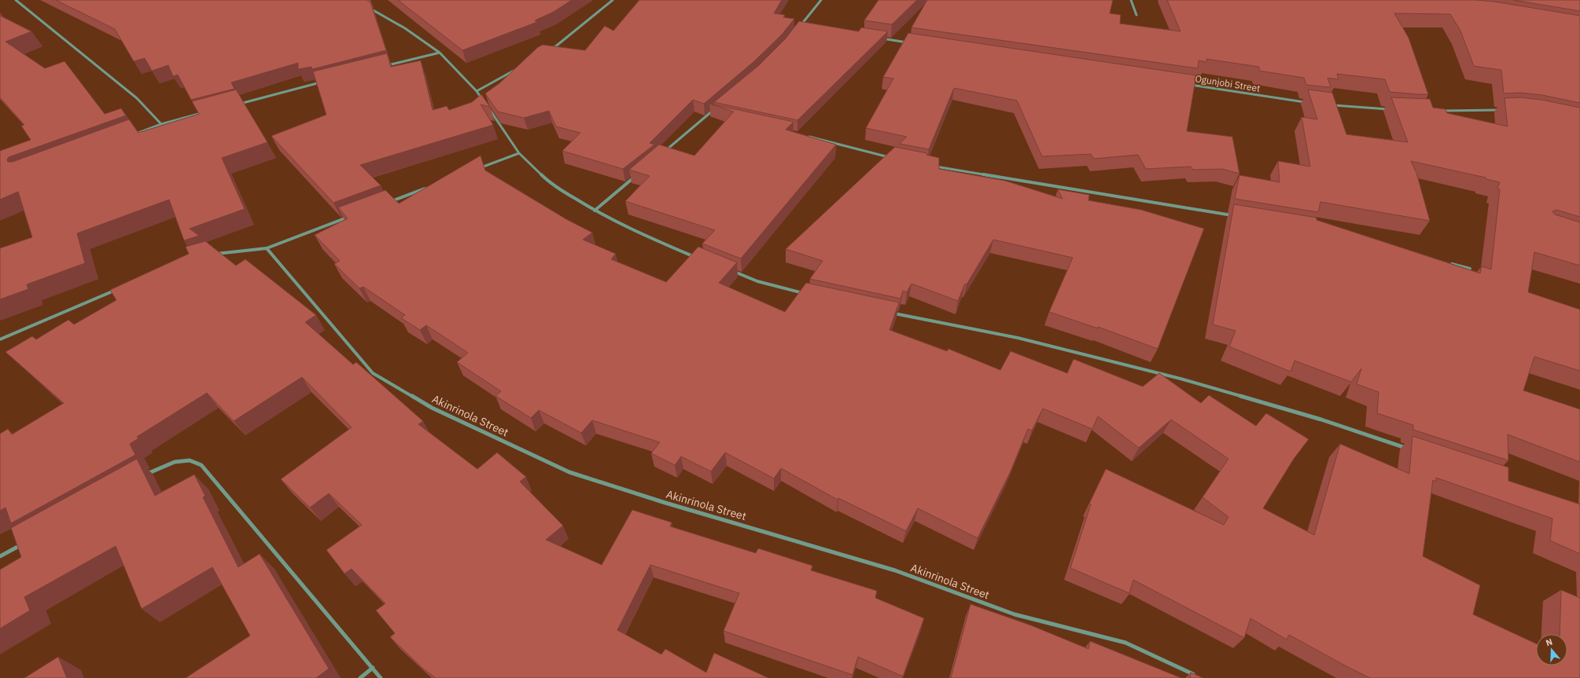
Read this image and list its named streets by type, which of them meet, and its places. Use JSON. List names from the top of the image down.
{
  "streets": {
    "street": ["Ogunjobi Street", "Akinrinola Street"]
  },
  "north": "top"
}
